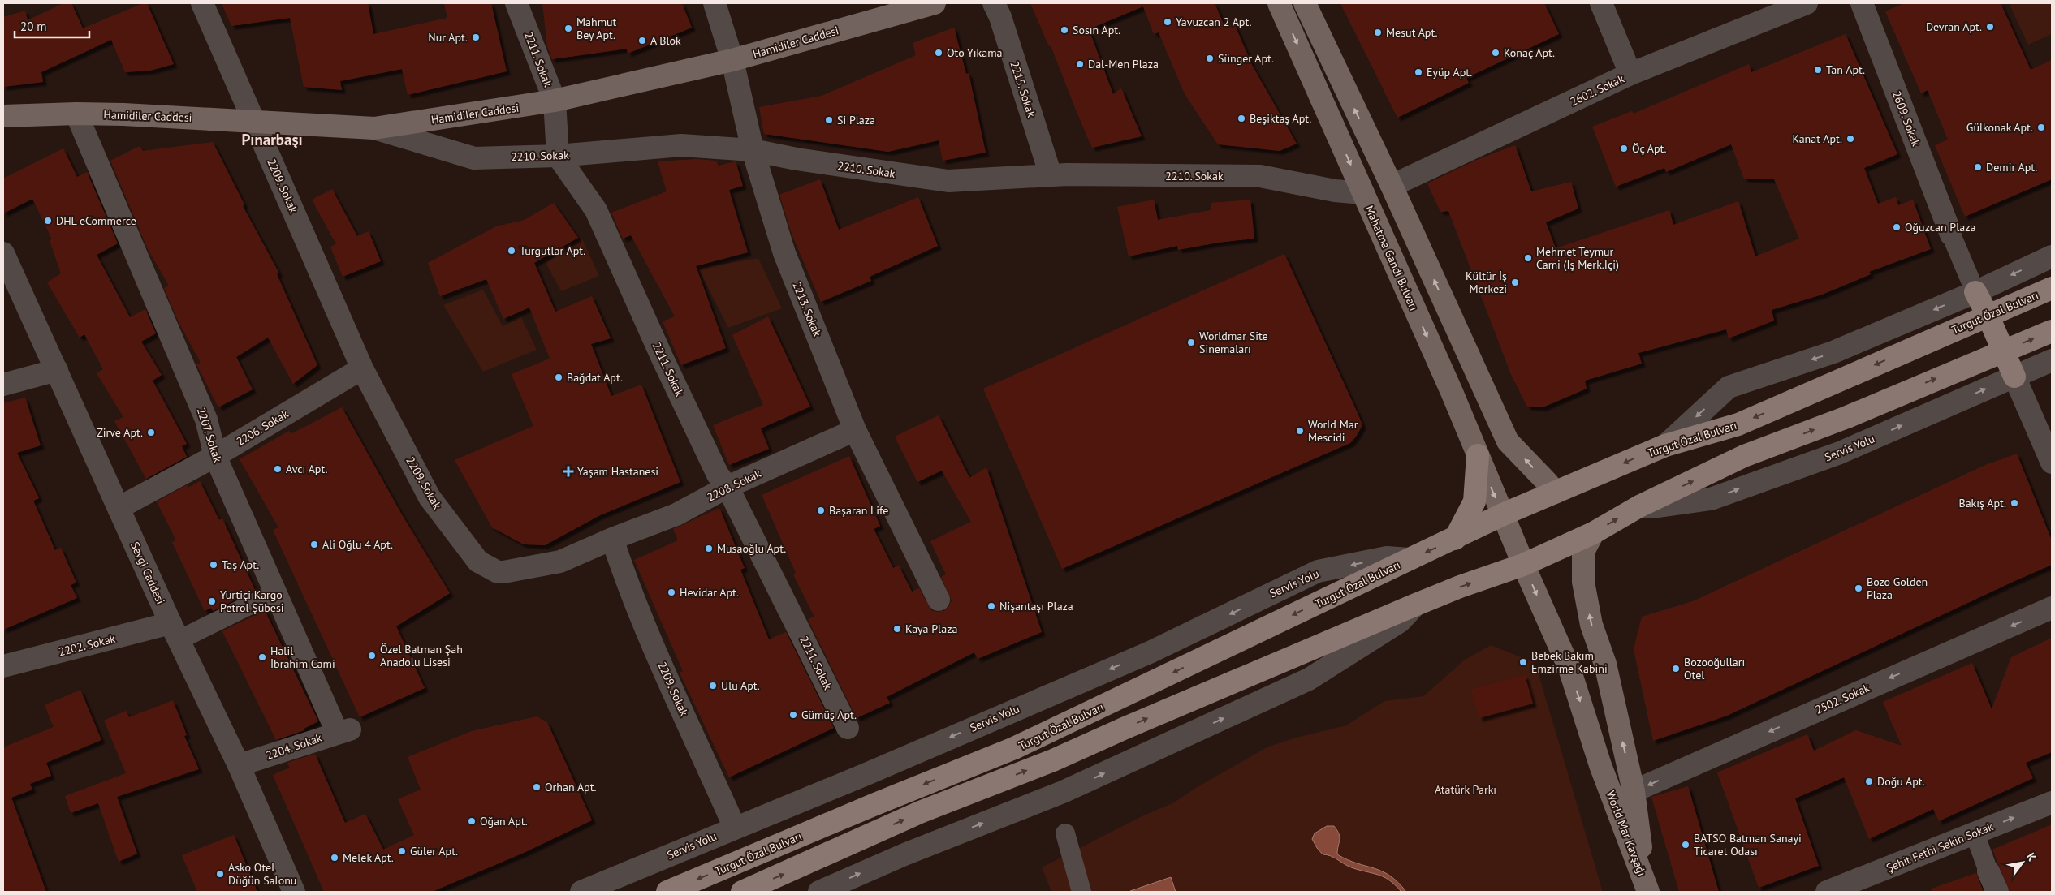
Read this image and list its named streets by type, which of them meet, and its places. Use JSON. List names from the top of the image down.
{
  "streets": {
    "main road": [
      "Hamidiler Caddesi",
      "Mahatma Gandi Bulvarı",
      "Turgut Özal Bulvarı",
      "World Mar Kavşağı"
    ],
    "street": [
      "2211. Sokak",
      "2215. Sokak",
      "2602. Sokak",
      "2609. Sokak",
      "2210. Sokak",
      "2209. Sokak",
      "2213. Sokak",
      "2206. Sokak",
      "2207. Sokak",
      "Servis Yolu",
      "2208. Sokak",
      "Sevgi Caddesi",
      "2202. Sokak",
      "2502. Sokak",
      "2204. Sokak",
      "Şehit Fethi Sekin Sokak"
    ]
  },
  "crossings": [
    ["Hamidiler Caddesi", "2211. Sokak"],
    ["Hamidiler Caddesi", "2210. Sokak"],
    ["Hamidiler Caddesi", "2209. Sokak"],
    ["Hamidiler Caddesi", "2213. Sokak"],
    ["Hamidiler Caddesi", "2207. Sokak"],
    ["2211. Sokak", "2210. Sokak"],
    ["2211. Sokak", "2208. Sokak"],
    ["2215. Sokak", "2210. Sokak"],
    ["2210. Sokak", "Mahatma Gandi Bulvarı"],
    ["2210. Sokak", "2213. Sokak"],
    ["2209. Sokak", "2206. Sokak"],
    ["2209. Sokak", "Servis Yolu"],
    ["2209. Sokak", "2208. Sokak"],
    ["Mahatma Gandi Bulvarı", "Turgut Özal Bulvarı"],
    ["Mahatma Gandi Bulvarı", "World Mar Kavşağı"],
    ["2213. Sokak", "2208. Sokak"],
    ["Turgut Özal Bulvarı", "Servis Yolu"],
    ["Turgut Özal Bulvarı", "World Mar Kavşağı"],
    ["2206. Sokak", "2207. Sokak"],
    ["2206. Sokak", "Sevgi Caddesi"],
    ["2207. Sokak", "2204. Sokak"],
    ["Sevgi Caddesi", "2202. Sokak"],
    ["Sevgi Caddesi", "2204. Sokak"],
    ["2502. Sokak", "World Mar Kavşağı"]
  ],
  "one_way": ["2502. Sokak"],
  "districts": ["Pınarbaşı"],
  "parks": ["Atatürk Parkı"],
  "places": {
    "other": [
      "Yavuzcan 2 Apt.",
      "Devran Apt.",
      "Mahmut Bey Apt.",
      "Sosın Apt.",
      "Mesut Apt.",
      "Nur Apt.",
      "A Blok",
      "Oto Yıkama",
      "Konaç Apt.",
      "Sünger Apt.",
      "Dal-Men Plaza",
      "Tan Apt.",
      "Eyüp Apt.",
      "Beşiktaş Apt.",
      "Si Plaza",
      "Gülkonak Apt.",
      "Kanat Apt.",
      "Öç Apt.",
      "Demir Apt.",
      "DHL eCommerce",
      "Oğuzcan Plaza",
      "Turgutlar Apt.",
      "Mehmet Teymur Cami (İş Merk.İçi)",
      "Kültür İş Merkezi",
      "Worldmar Site Sinemaları",
      "Bağdat Apt.",
      "World Mar Mescidi",
      "Zirve Apt.",
      "Avcı Apt.",
      "Bakış Apt.",
      "Başaran Life",
      "Ali Oğlu 4 Apt.",
      "Musaoğlu Apt.",
      "Taş Apt.",
      "Bozo Golden Plaza",
      "Hevidar Apt.",
      "Yurtiçi Kargo Petrol Şübesi",
      "Nişantaşı Plaza",
      "Kaya Plaza",
      "Özel Batman Şah Anadolu Lisesi",
      "Halil İbrahim Cami",
      "Bebek Bakım Emzirme Kabini",
      "Bozooğulları Otel",
      "Ulu Apt.",
      "Gümüş Apt.",
      "Doğu Apt.",
      "Orhan Apt.",
      "Oğan Apt.",
      "BATSO Batman Sanayi Ticaret Odası",
      "Güler Apt.",
      "Melek Apt.",
      "Asko Otel Düğün Salonu"
    ],
    "health": ["Yaşam Hastanesi"]
  },
  "scale_bar": "20 m",
  "north": "top right"
}
